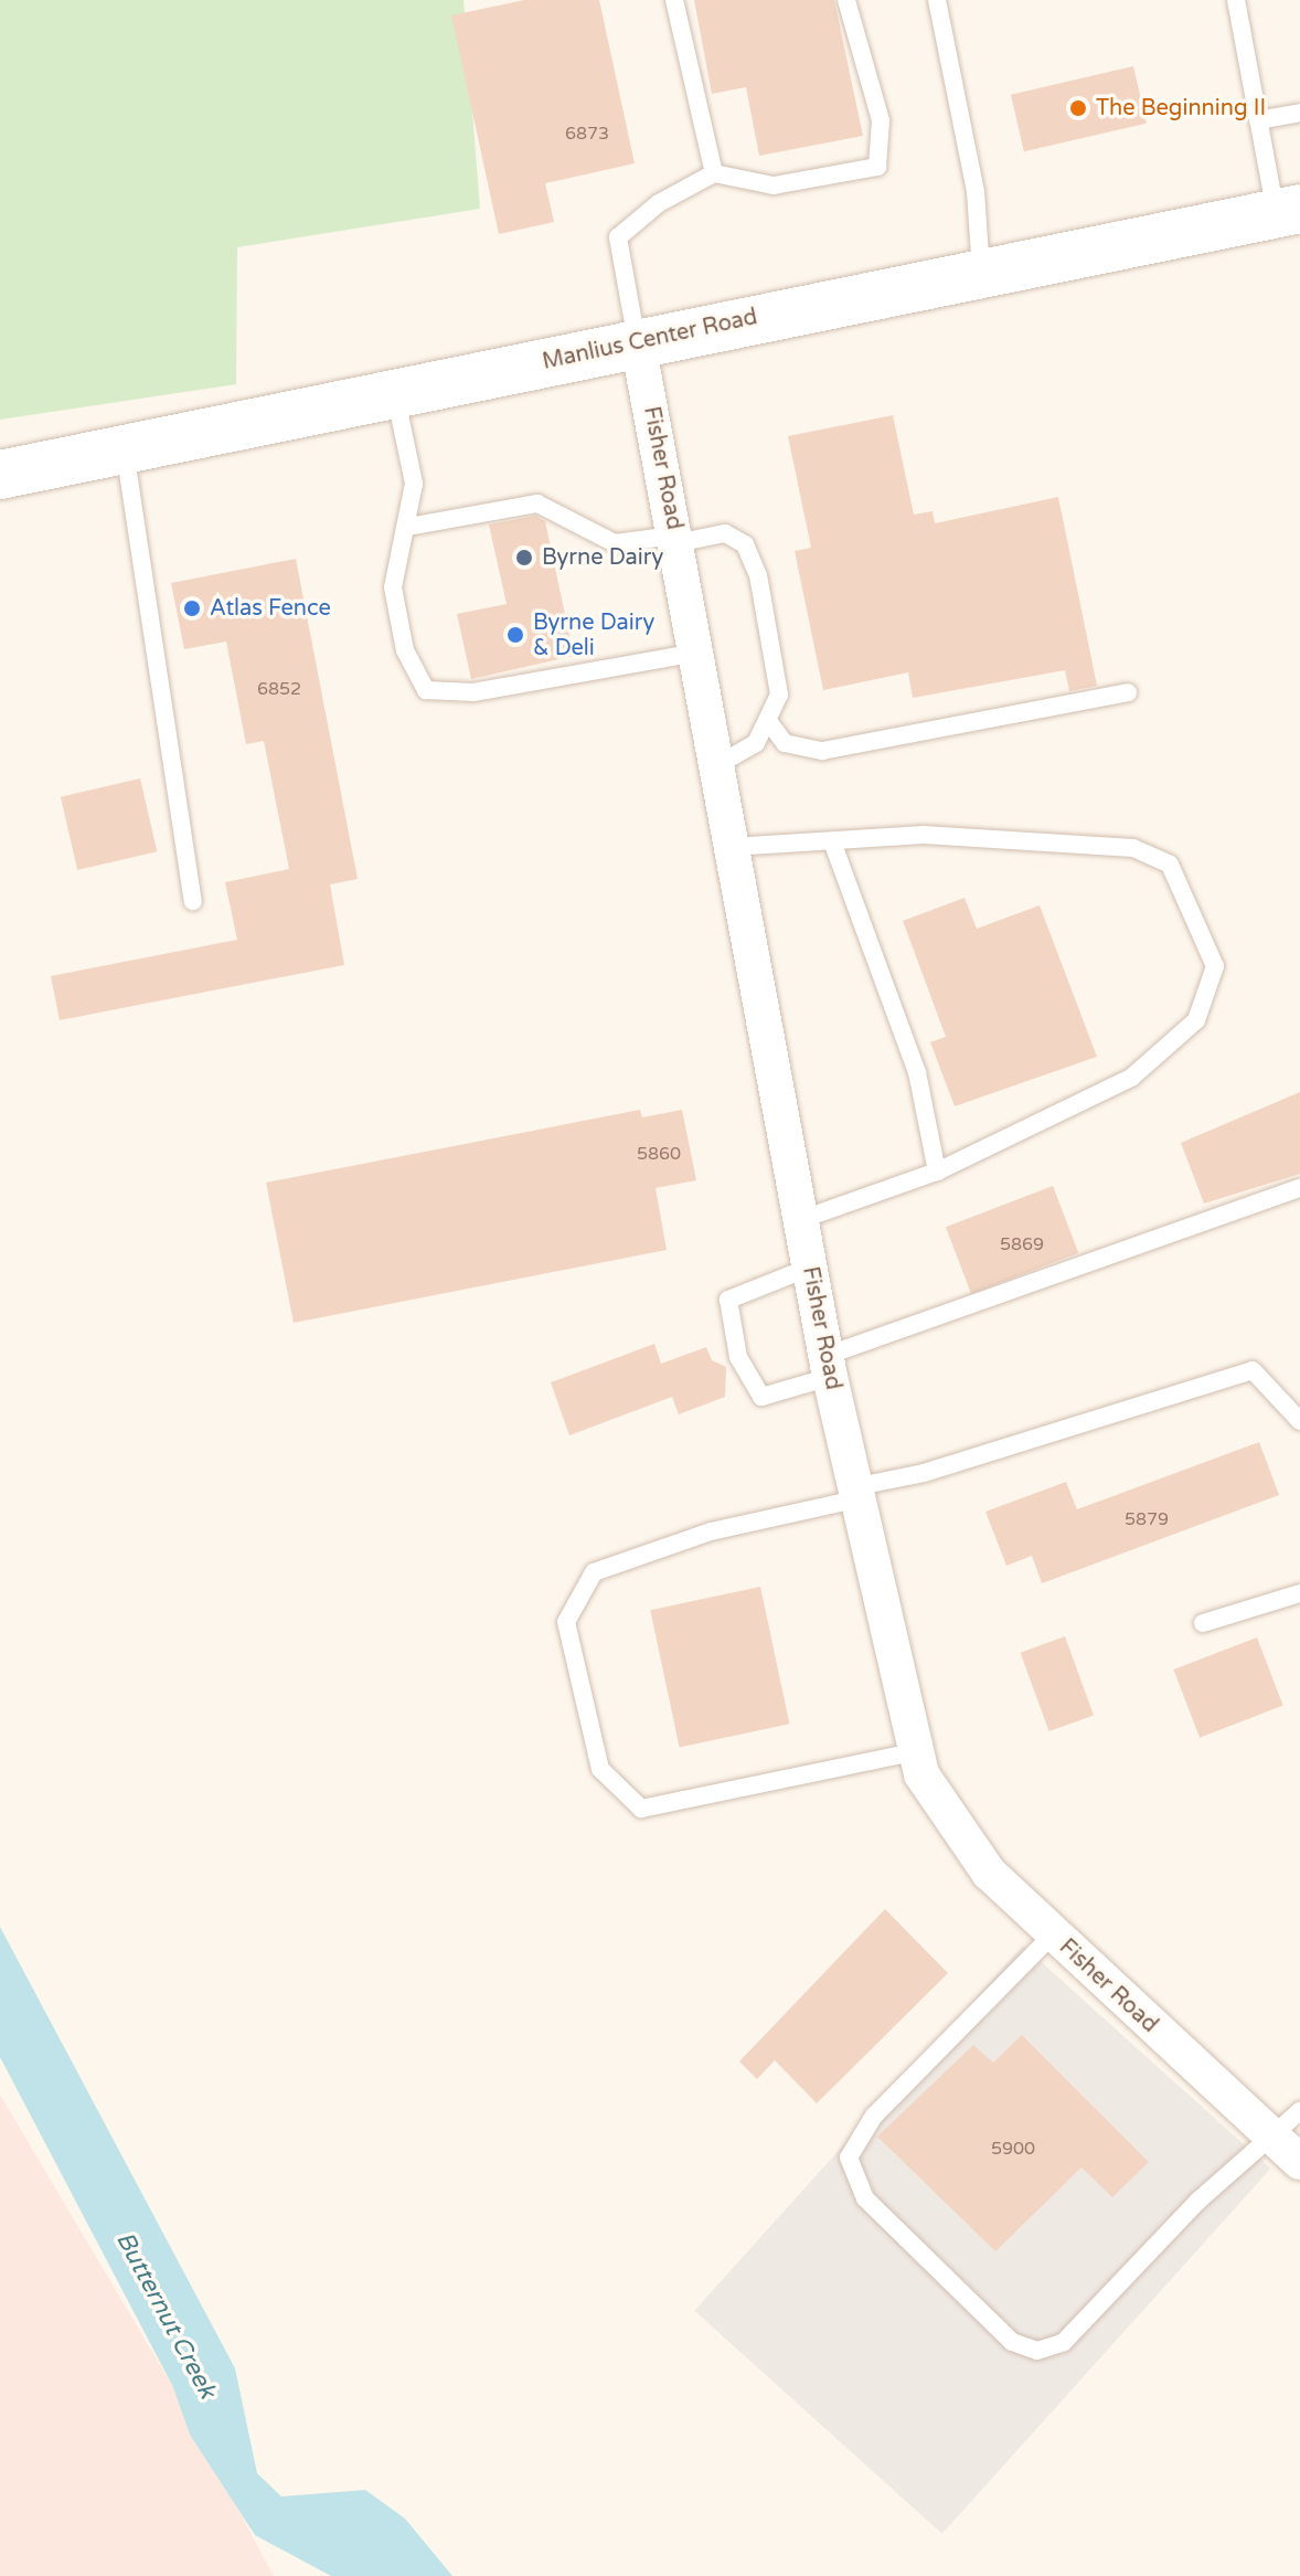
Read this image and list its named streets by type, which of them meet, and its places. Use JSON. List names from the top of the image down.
{
  "streets": {
    "main road": ["Manlius Center Road"],
    "street": ["Fisher Road"]
  },
  "crossings": [
    ["Manlius Center Road", "Fisher Road"]
  ],
  "water": ["Butternut Creek"],
  "places": [
    "The Beginning II",
    "Byrne Dairy",
    "Atlas Fence",
    "Byrne Dairy & Deli"
  ],
  "house_numbers": [
    "6873",
    "6852",
    "5860",
    "5869",
    "5879",
    "5900"
  ]
}
